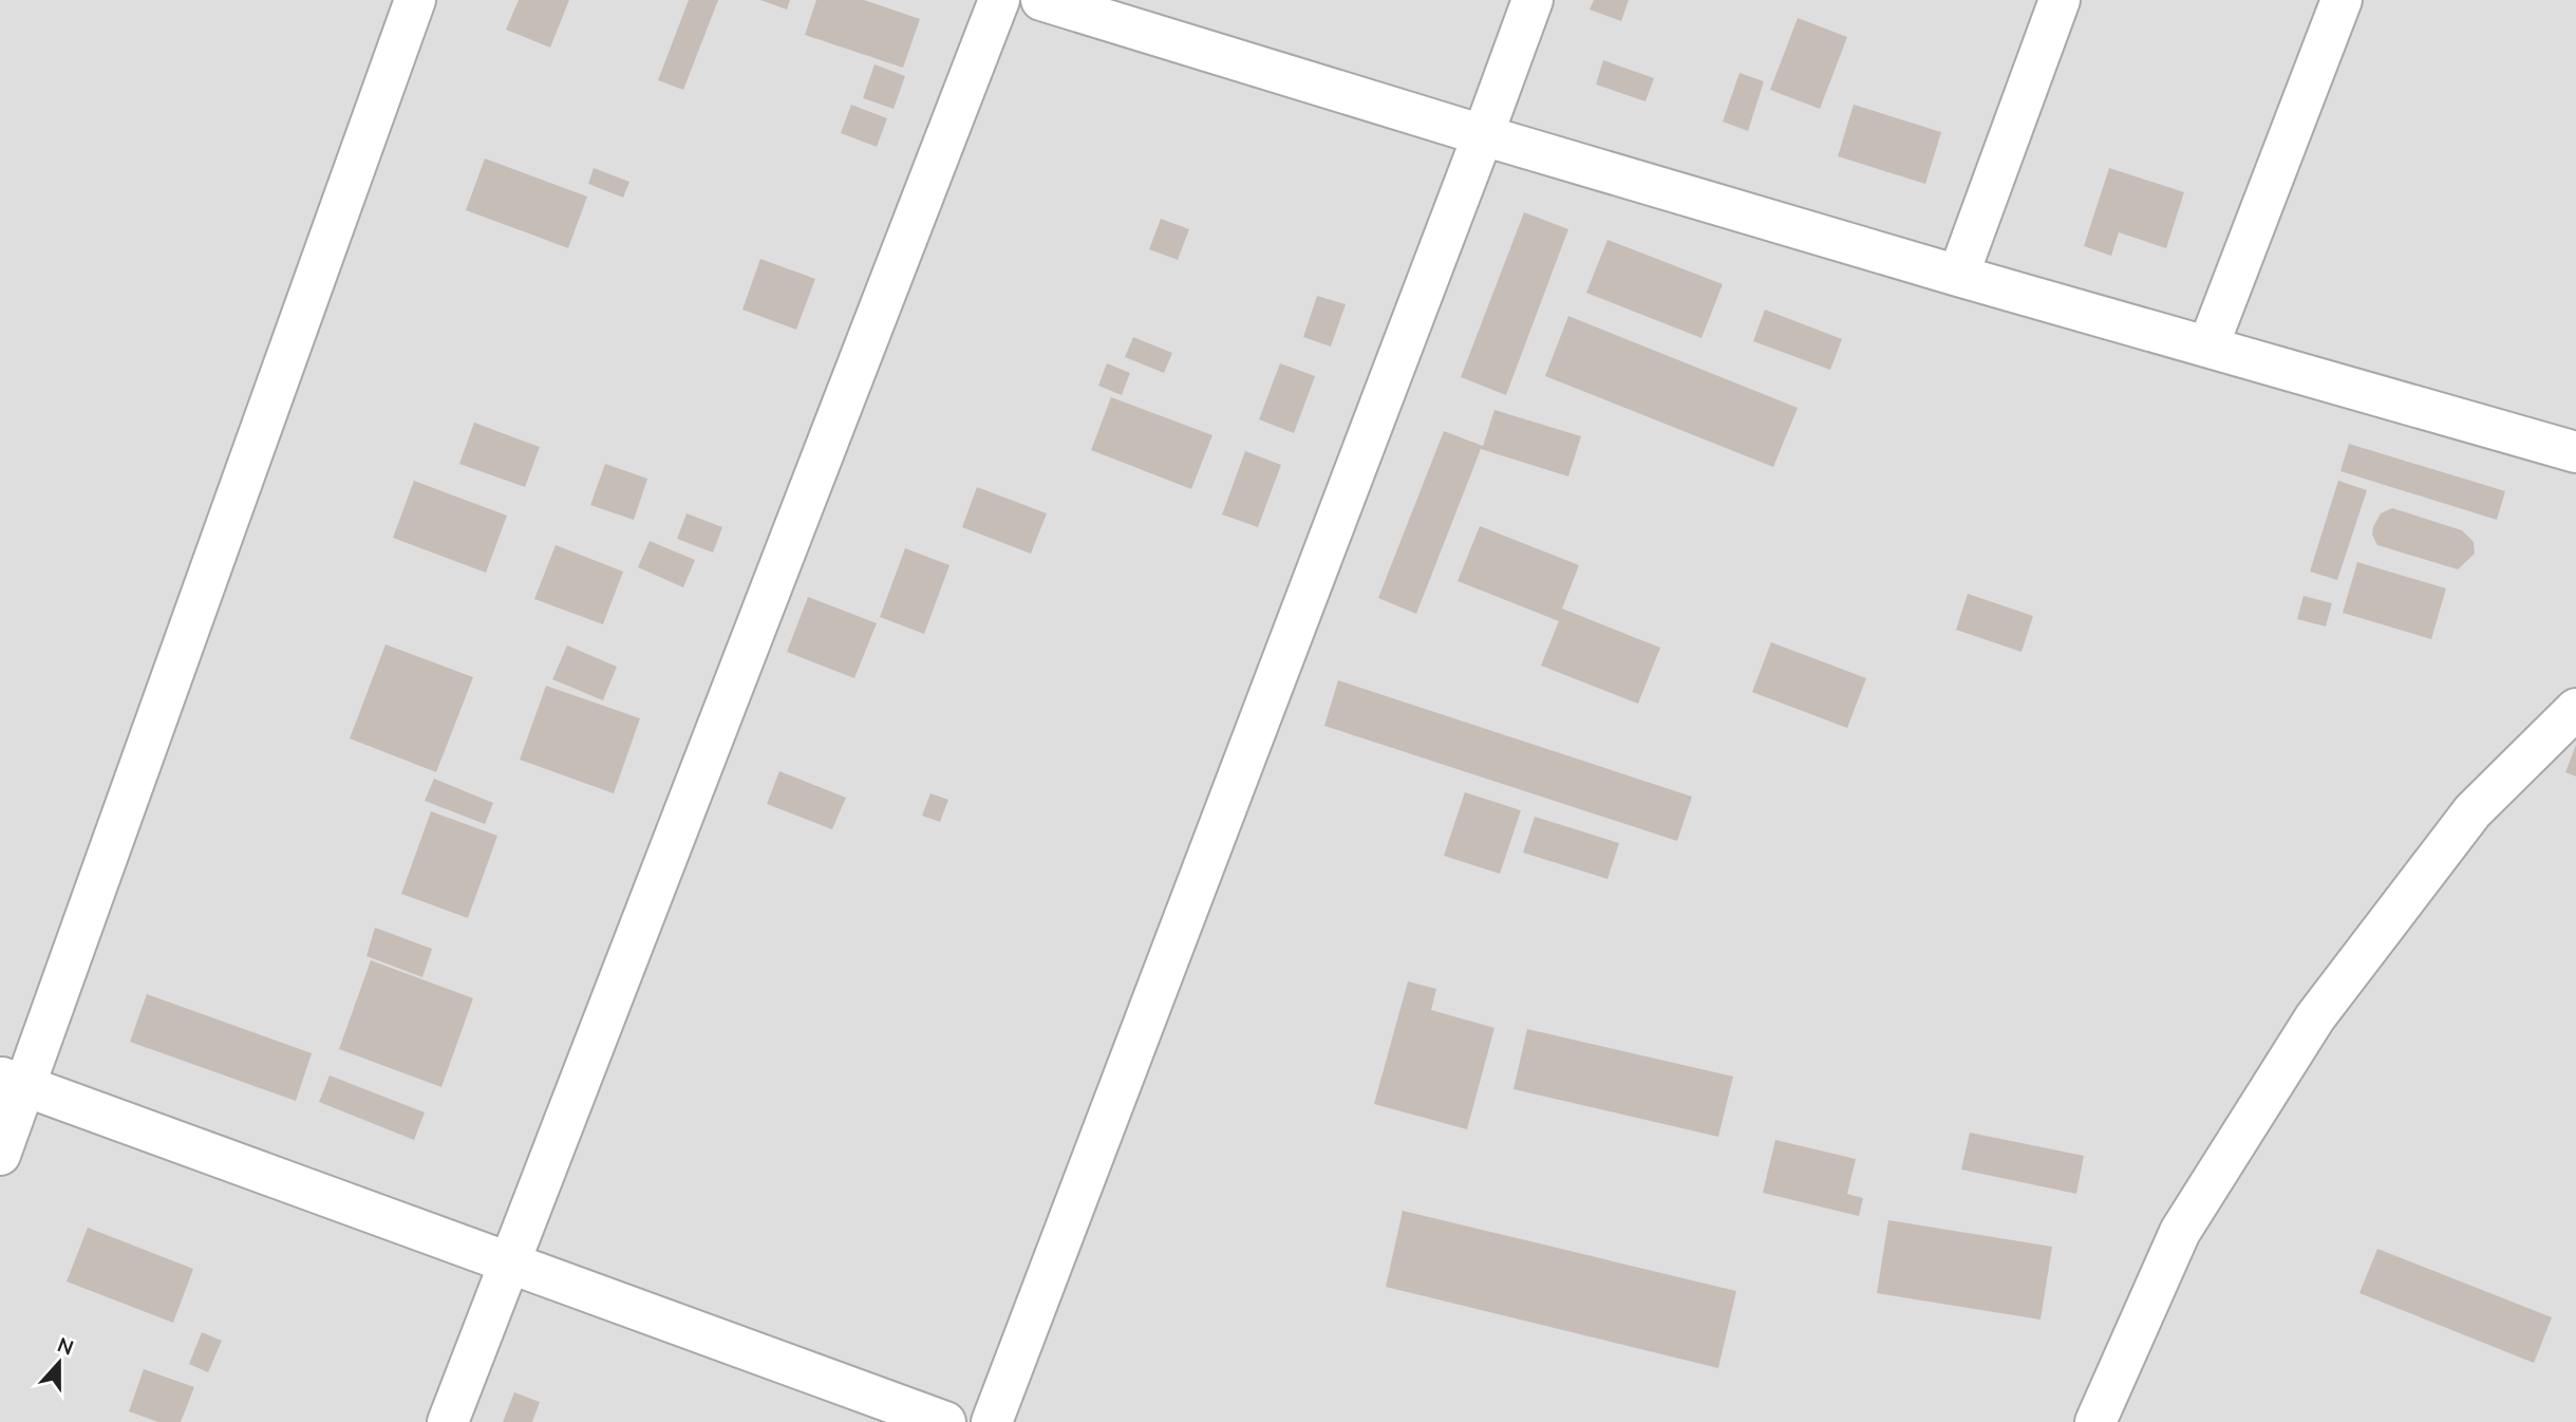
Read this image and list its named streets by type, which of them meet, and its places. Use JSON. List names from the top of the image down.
{
  "north": "top"
}
